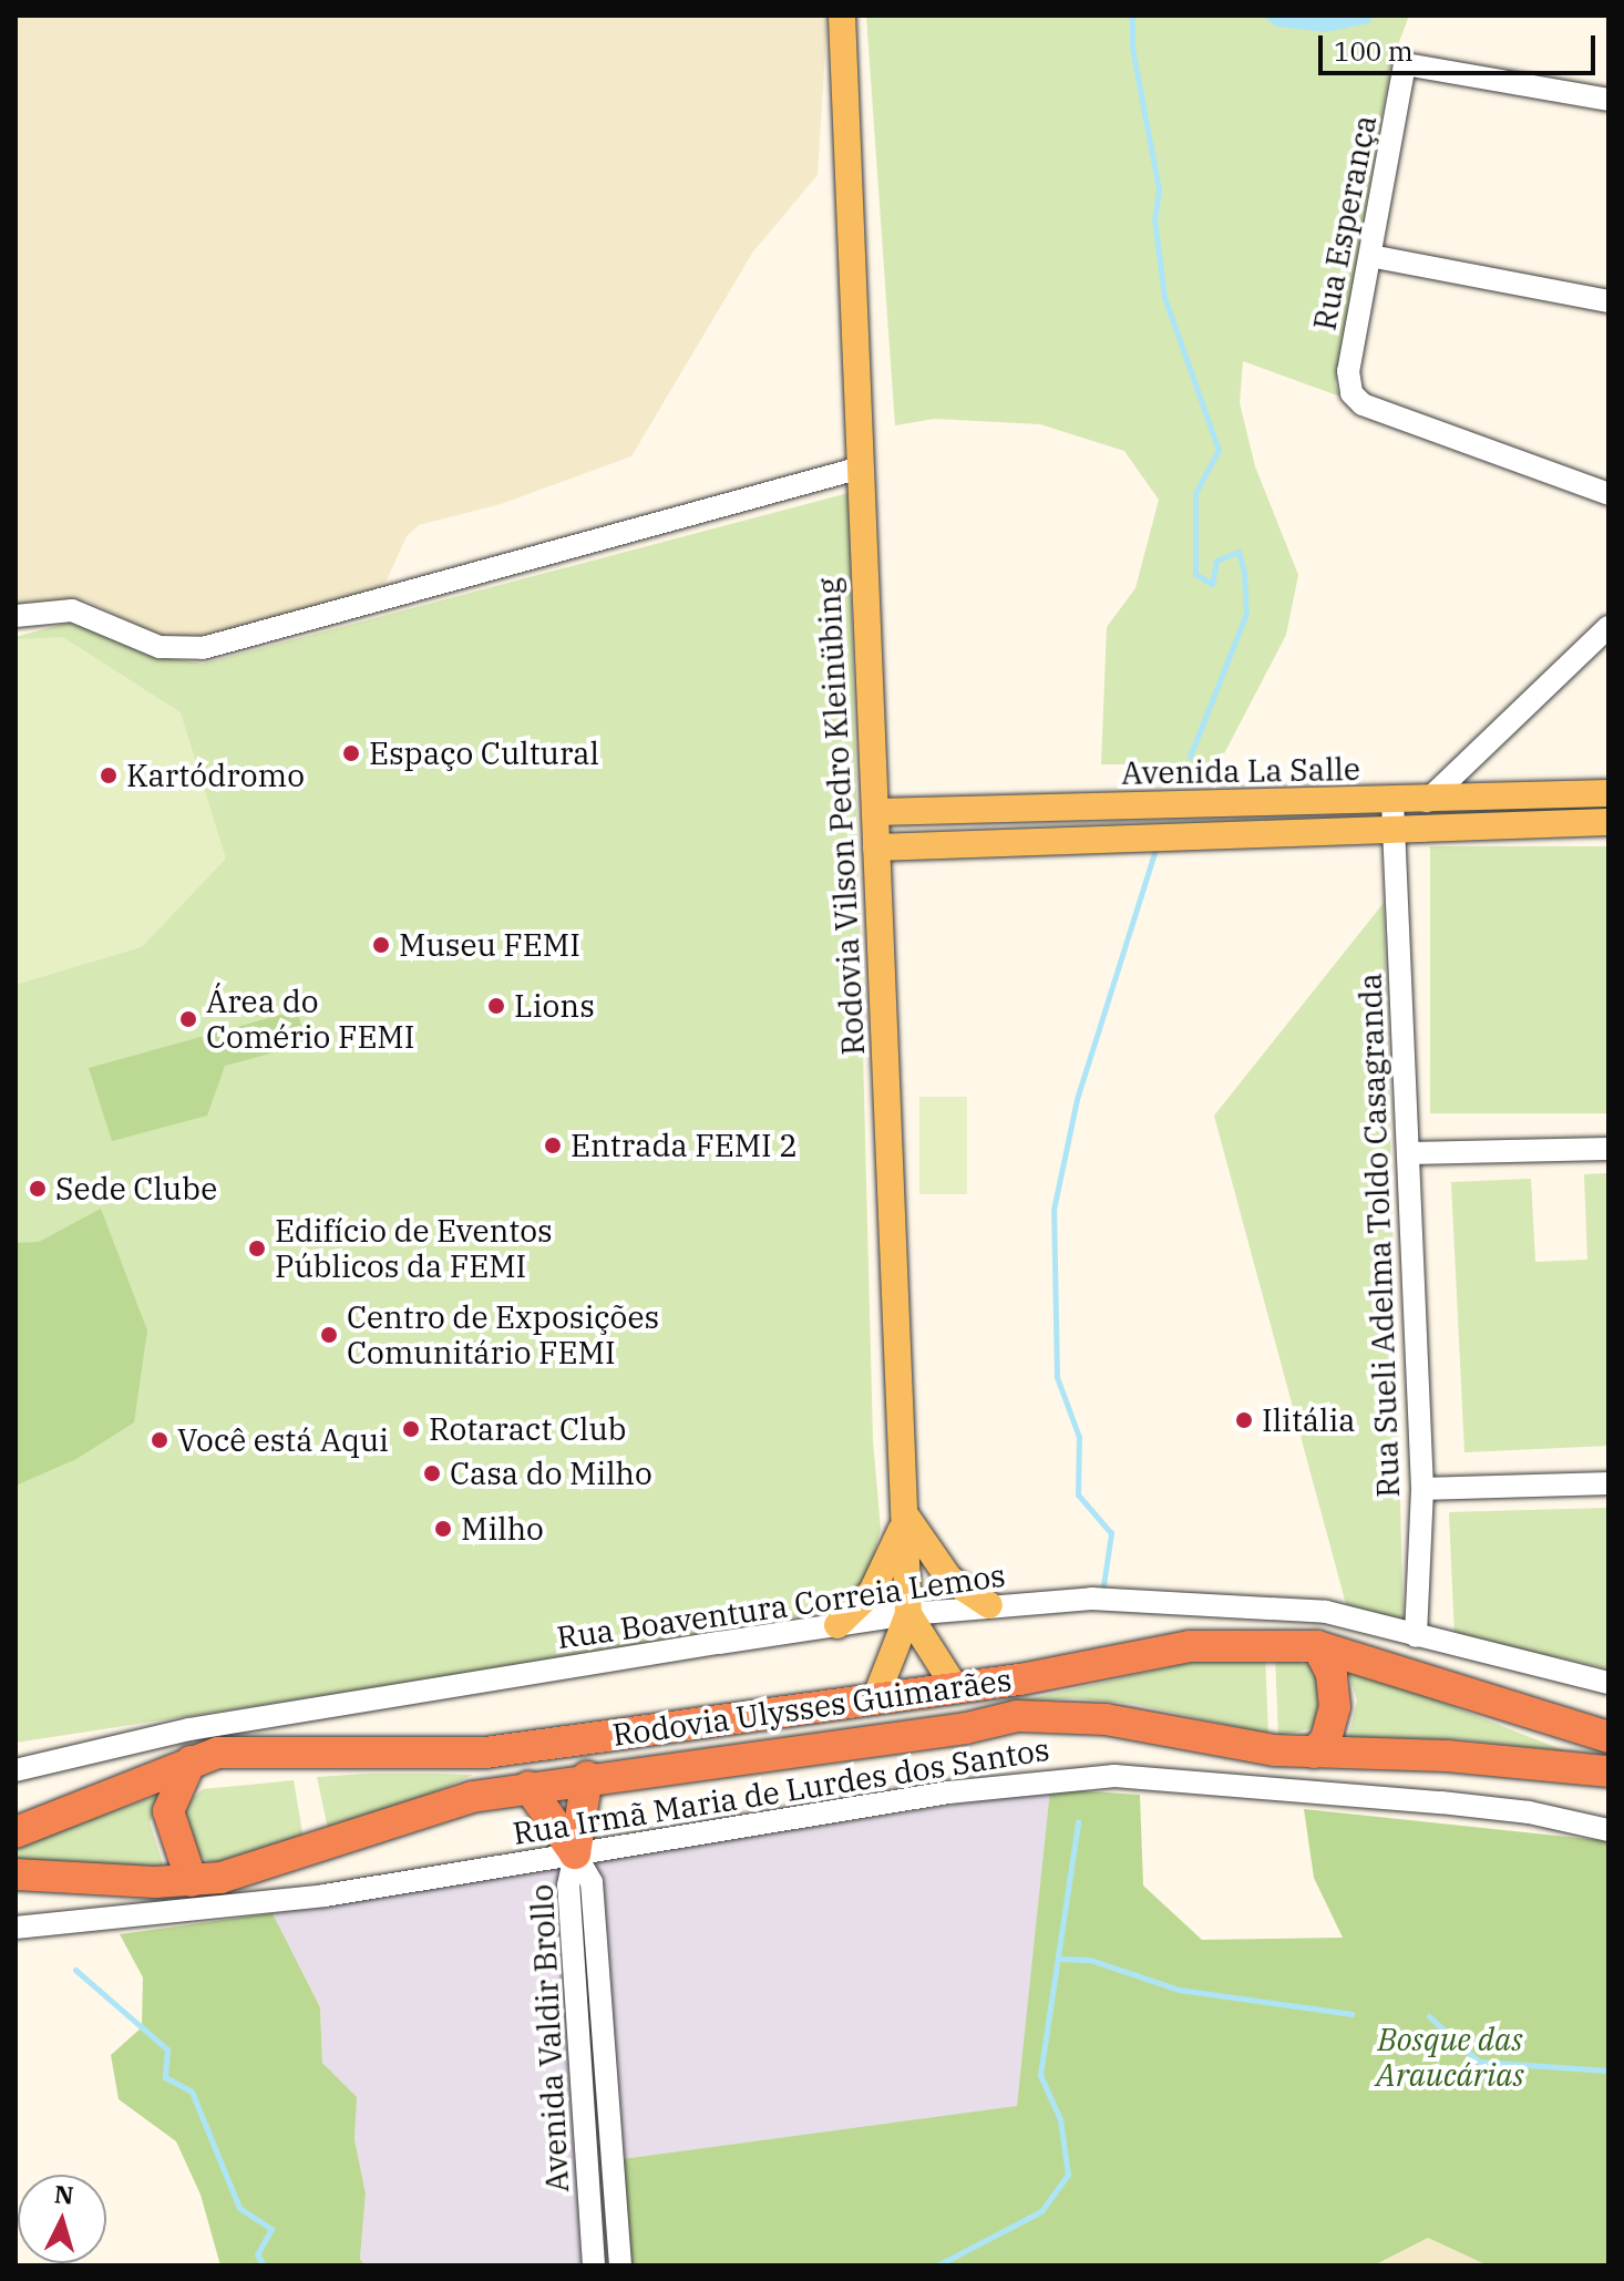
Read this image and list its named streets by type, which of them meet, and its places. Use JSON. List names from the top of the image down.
{
  "streets": {
    "highway": ["Rodovia Ulysses Guimarães"],
    "main road": ["Avenida La Salle", "Rodovia Vilson Pedro Kleinübing"],
    "street": [
      "Rua Esperança",
      "Rua Sueli Adelma Toldo Casagranda",
      "Rua Boaventura Correia Lemos",
      "Rua Irmã Maria de Lurdes dos Santos",
      "Avenida Valdir Brollo"
    ]
  },
  "crossings": [
    ["Avenida La Salle", "Rodovia Vilson Pedro Kleinübing"],
    ["Avenida La Salle", "Rua Sueli Adelma Toldo Casagranda"],
    ["Rodovia Vilson Pedro Kleinübing", "Rua Boaventura Correia Lemos"],
    ["Rodovia Vilson Pedro Kleinübing", "Rodovia Ulysses Guimarães"],
    ["Rua Sueli Adelma Toldo Casagranda", "Rua Boaventura Correia Lemos"],
    ["Rua Irmã Maria de Lurdes dos Santos", "Avenida Valdir Brollo"]
  ],
  "parks": ["Bosque das Araucárias"],
  "places": [
    "Espaço Cultural",
    "Kartódromo",
    "Museu FEMI",
    "Lions",
    "Área do Comério FEMI",
    "Entrada FEMI 2",
    "Sede Clube",
    "Edifício de Eventos Públicos da FEMI",
    "Centro de Exposições Comunitário FEMI",
    "Ilitália",
    "Rotaract Club",
    "Você está Aqui",
    "Casa do Milho",
    "Milho"
  ],
  "scale_bar": "100 m",
  "north": "top"
}
